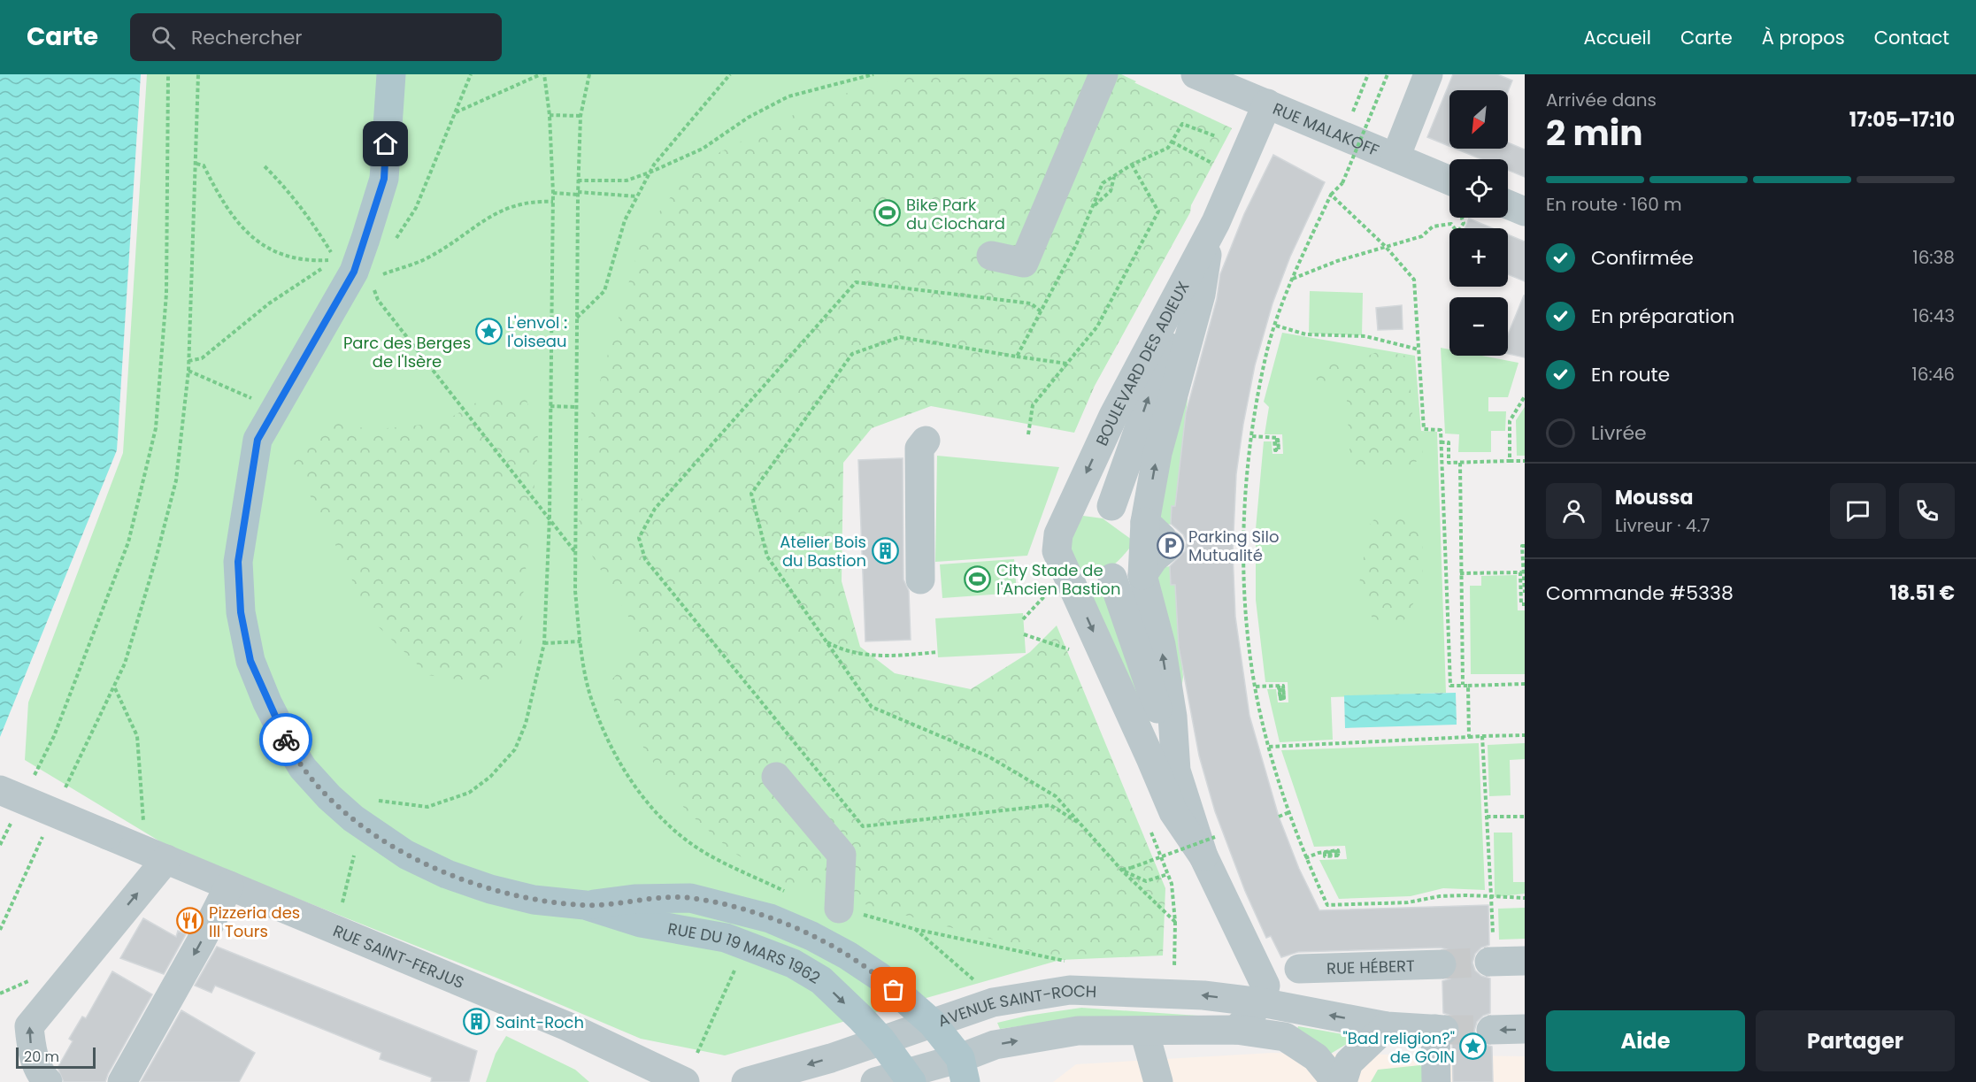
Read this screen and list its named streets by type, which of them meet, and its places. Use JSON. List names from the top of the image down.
{
  "streets": {
    "main road": ["RUE DU 19 MARS 1962"],
    "street": [
      "RUE MALAKOFF",
      "BOULEVARD DES ADIEUX",
      "RUE SAINT-FERJUS",
      "RUE HÉBERT",
      "AVENUE SAINT-ROCH"
    ]
  },
  "crossings": [
    ["RUE MALAKOFF", "BOULEVARD DES ADIEUX"],
    ["BOULEVARD DES ADIEUX", "AVENUE SAINT-ROCH"],
    ["RUE DU 19 MARS 1962", "AVENUE SAINT-ROCH"]
  ],
  "parks": ["Parc des Berges de l'Isère"],
  "places": {
    "sports": ["Bike Park du Clochard", "City Stade de l'Ancien Bastion"],
    "place": ["L'envol : l'oiseau", "\"Bad religion?\" de GOIN"],
    "parking": ["Parking Silo Mutualité"],
    "building": ["Atelier Bois du Bastion", "Saint-Roch"],
    "restaurant": ["Pizzeria des III Tours"]
  },
  "scale_bar": "20 m",
  "north": "bottom left",
  "page": {
    "header": "Carte",
    "search": "Rechercher",
    "nav": [
      "Accueil",
      "Carte",
      "À propos",
      "Contact"
    ],
    "heading": ["2 min", "Arrivée dans", "17:05–17:10"],
    "panel": [
      "Moussa",
      "Livreur · 4.7",
      "Commande #5338",
      "18.51 €"
    ],
    "map_buttons": ["+", "−"],
    "bar": "En route · 160 m",
    "list": [
      ["Confirmée", "16:38"],
      ["En préparation", "16:43"],
      ["En route", "16:46"],
      "Livrée"
    ],
    "buttons": ["Aide", "Partager"],
    "scale": "20 m"
  }
}
